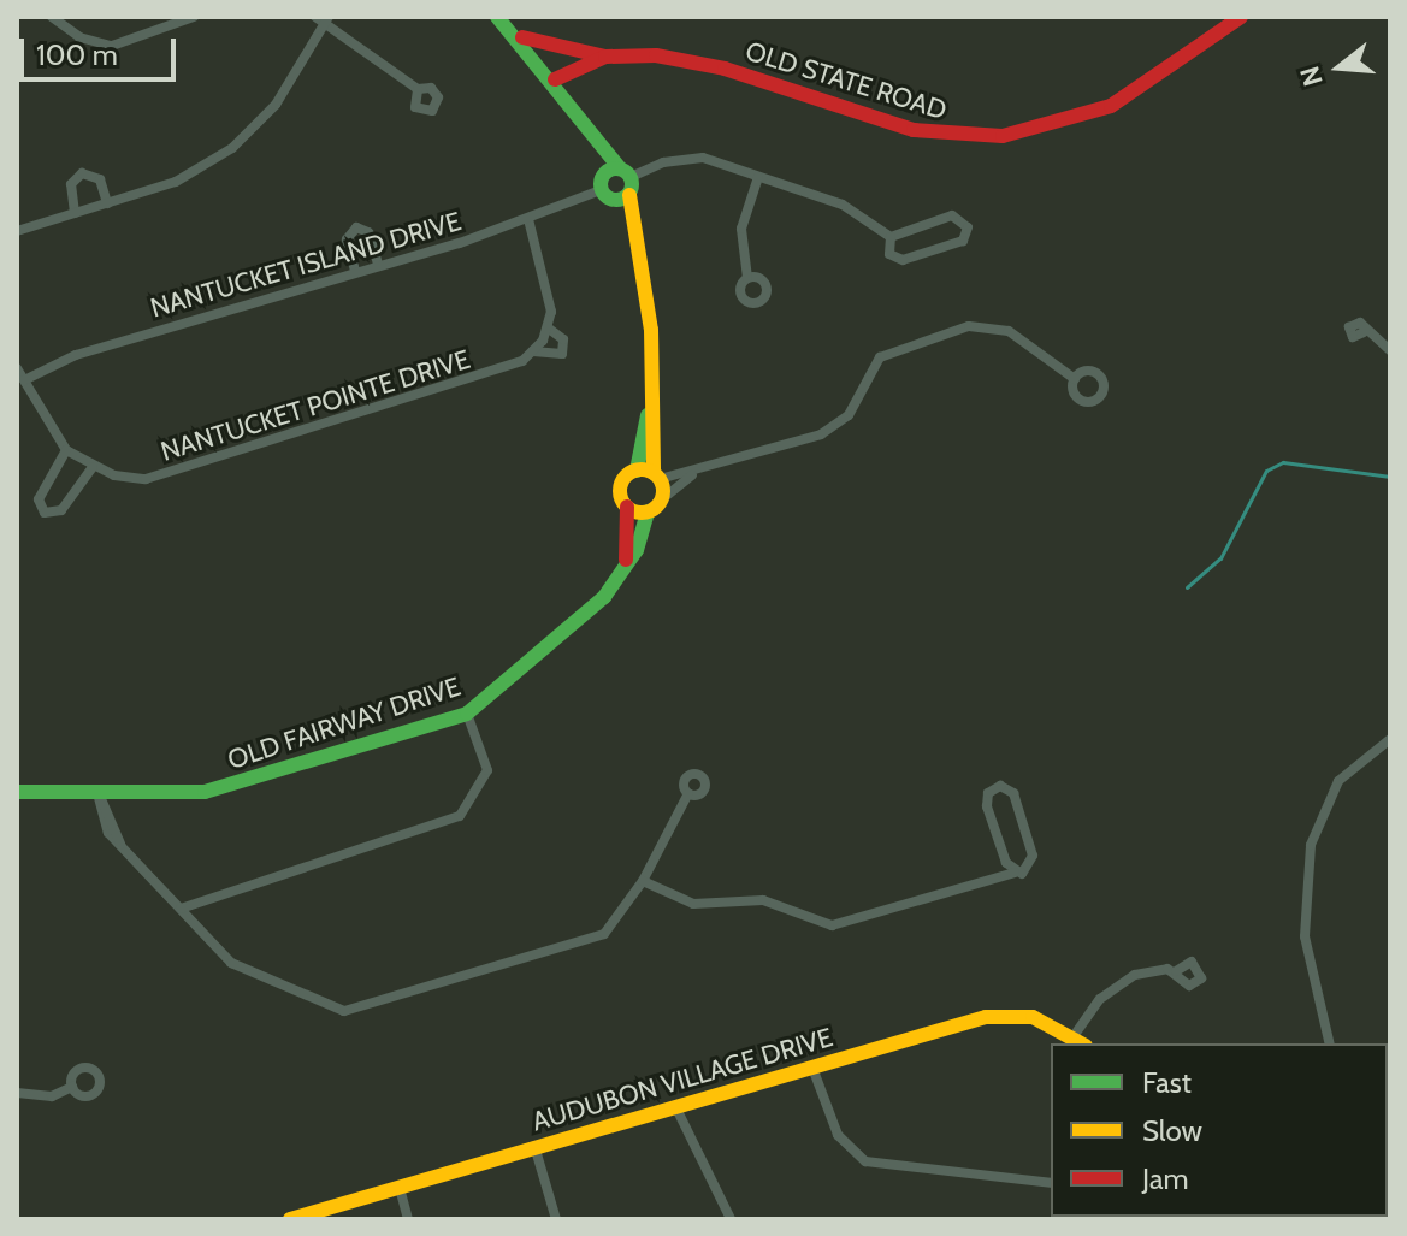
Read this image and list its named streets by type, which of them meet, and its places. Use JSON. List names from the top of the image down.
{
  "streets": {
    "street": [
      "OLD STATE ROAD",
      "NANTUCKET ISLAND DRIVE",
      "NANTUCKET POINTE DRIVE",
      "OLD FAIRWAY DRIVE",
      "AUDUBON VILLAGE DRIVE"
    ]
  },
  "crossings": [
    ["NANTUCKET ISLAND DRIVE", "NANTUCKET POINTE DRIVE"]
  ],
  "legend": ["Fast", "Slow", "Jam"],
  "scale_bar": "100 m",
  "north": "left"
}
